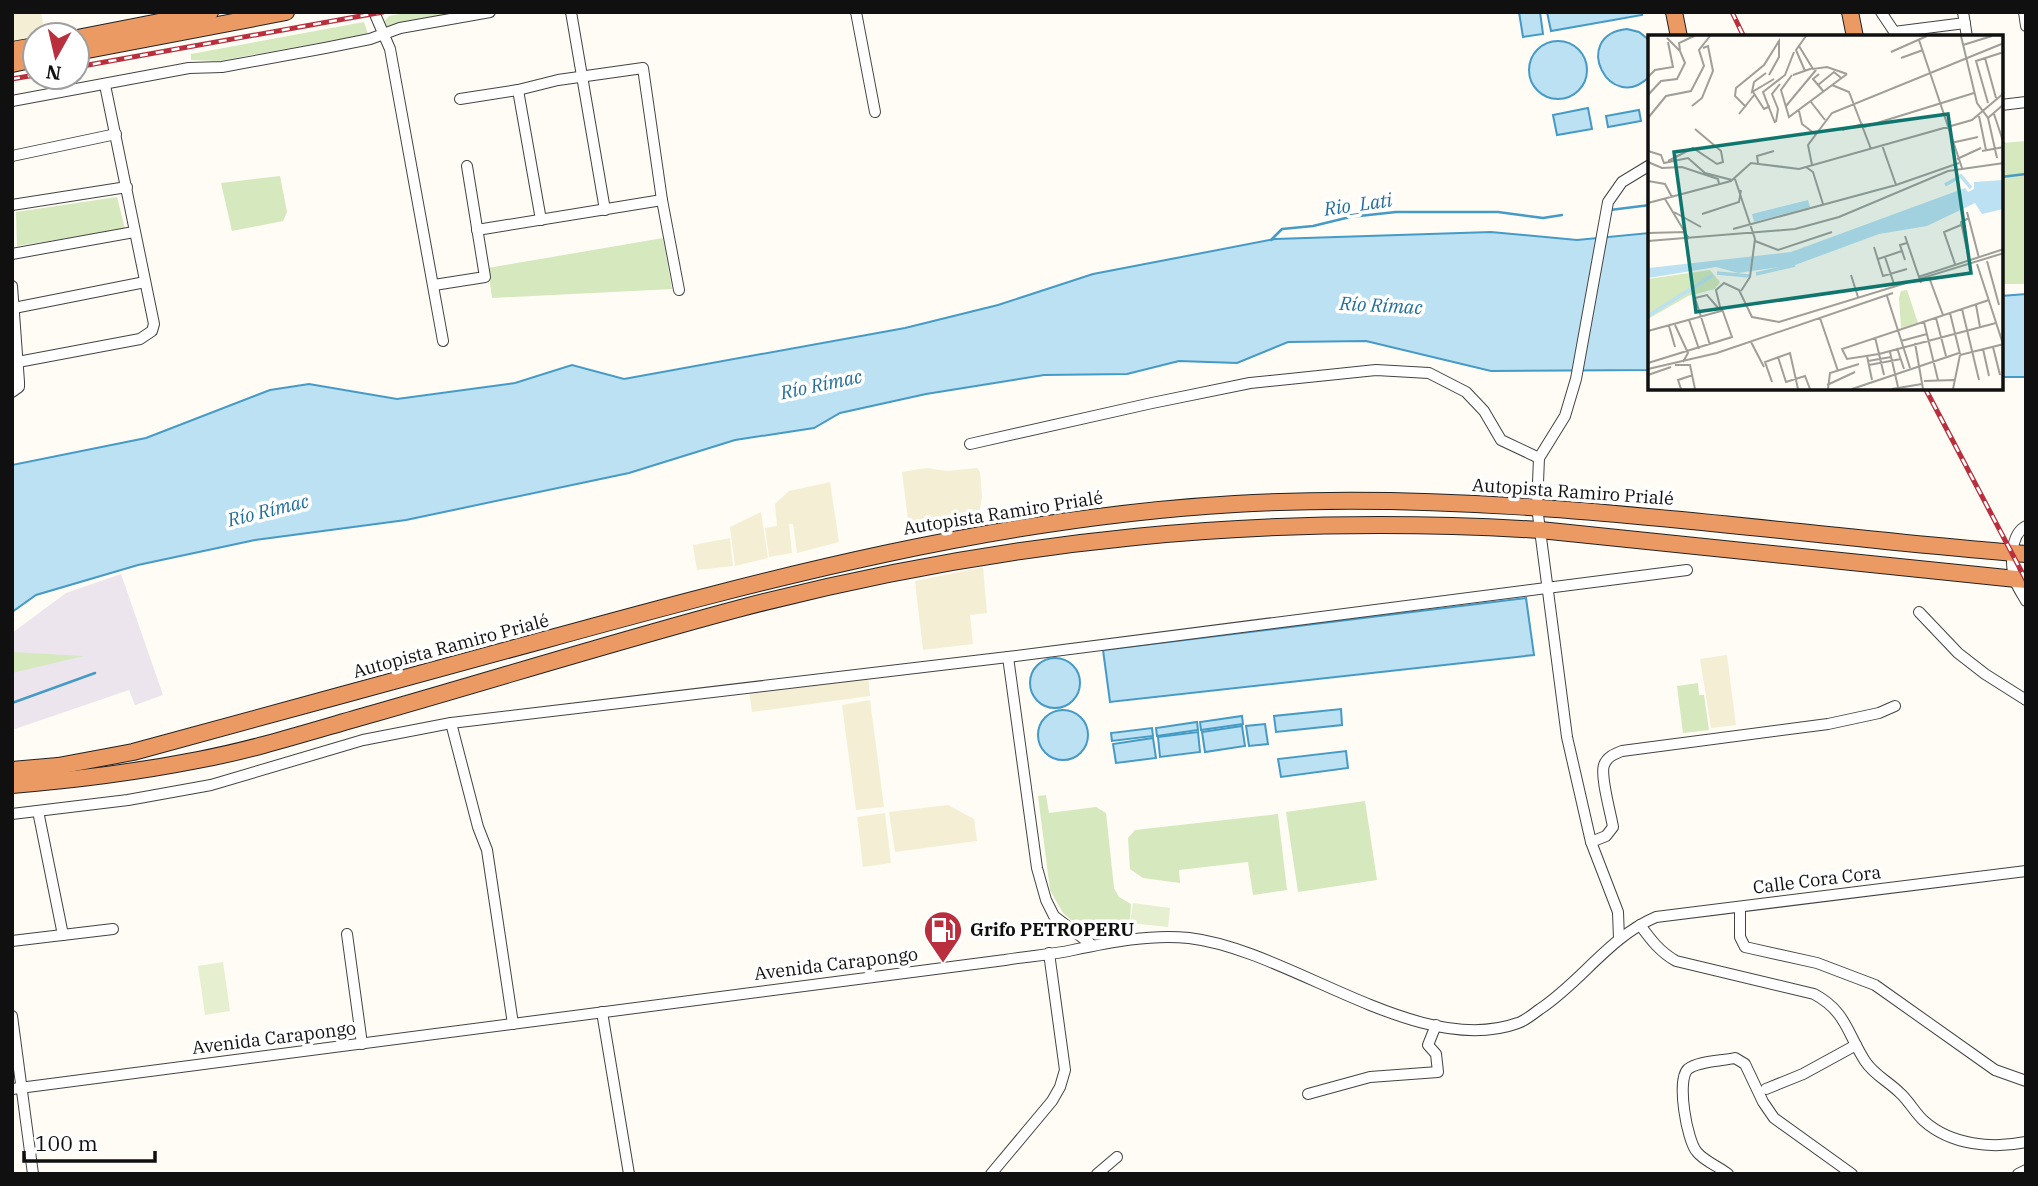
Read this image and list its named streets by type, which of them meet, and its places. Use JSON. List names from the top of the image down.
{
  "streets": {
    "highway": ["Autopista Ramiro Prialé"],
    "street": ["Calle Cora Cora", "Avenida Carapongo"]
  },
  "crossings": [
    ["Calle Cora Cora", "Avenida Carapongo"]
  ],
  "water": ["Rio_Lati", "Río Rímac"],
  "places": {
    "fuel station": ["Grifo PETROPERU"]
  },
  "scale_bar": "100 m",
  "north": "bottom"
}
